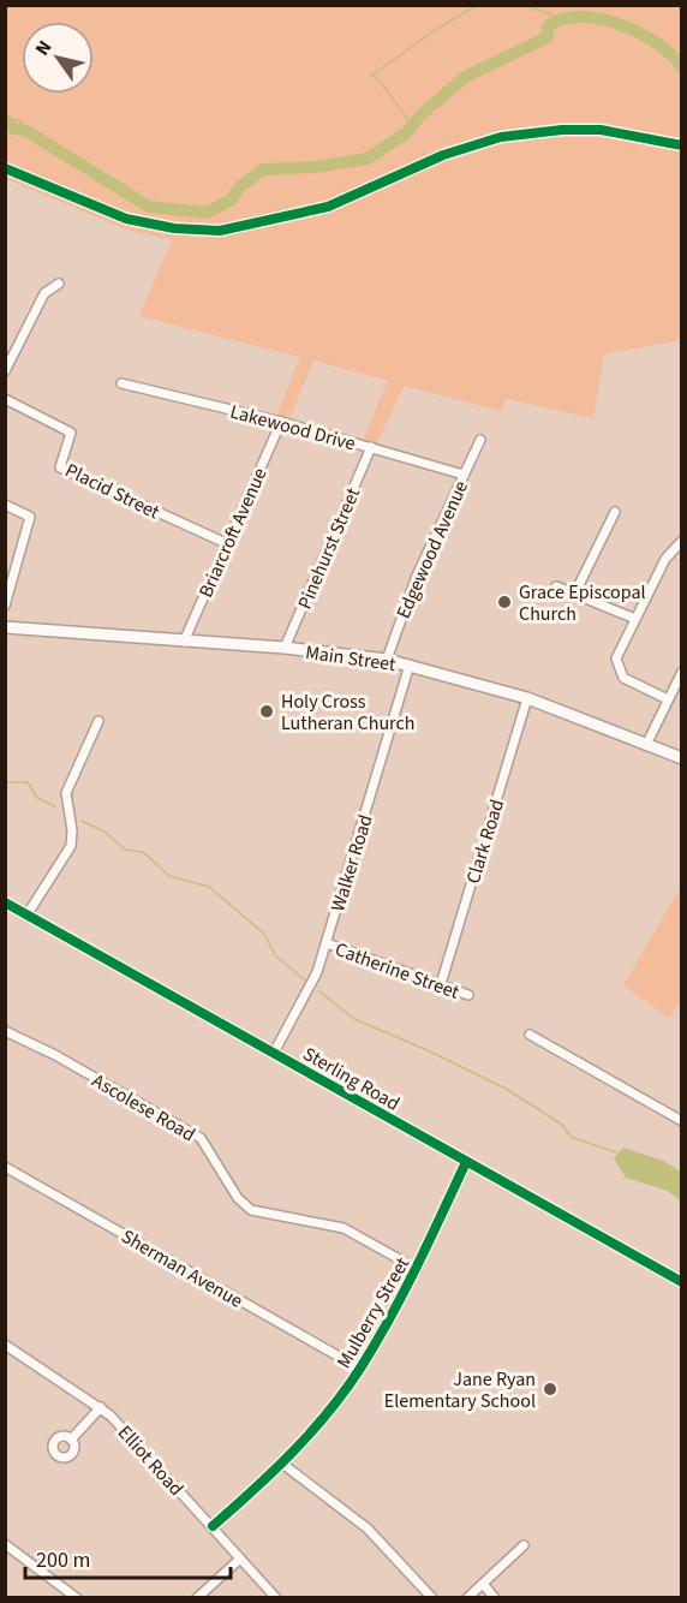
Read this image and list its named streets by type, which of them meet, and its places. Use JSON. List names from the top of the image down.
{
  "streets": {
    "main road": ["Main Street"],
    "street": [
      "Lakewood Drive",
      "Placid Street",
      "Briarcroft Avenue",
      "Pinehurst Street",
      "Edgewood Avenue",
      "Clark Road",
      "Walker Road",
      "Catherine Street",
      "Sterling Road",
      "Ascolese Road",
      "Sherman Avenue",
      "Mulberry Street",
      "Elliot Road"
    ]
  },
  "crossings": [
    ["Lakewood Drive", "Briarcroft Avenue"],
    ["Lakewood Drive", "Pinehurst Street"],
    ["Lakewood Drive", "Edgewood Avenue"],
    ["Placid Street", "Briarcroft Avenue"],
    ["Briarcroft Avenue", "Main Street"],
    ["Pinehurst Street", "Main Street"],
    ["Edgewood Avenue", "Main Street"],
    ["Main Street", "Clark Road"],
    ["Main Street", "Walker Road"],
    ["Clark Road", "Catherine Street"],
    ["Walker Road", "Catherine Street"],
    ["Walker Road", "Sterling Road"],
    ["Sterling Road", "Mulberry Street"],
    ["Ascolese Road", "Mulberry Street"],
    ["Sherman Avenue", "Mulberry Street"],
    ["Mulberry Street", "Elliot Road"]
  ],
  "places": ["Grace Episcopal Church", "Holy Cross Lutheran Church", "Jane Ryan Elementary School"],
  "scale_bar": "200 m",
  "north": "top left"
}
